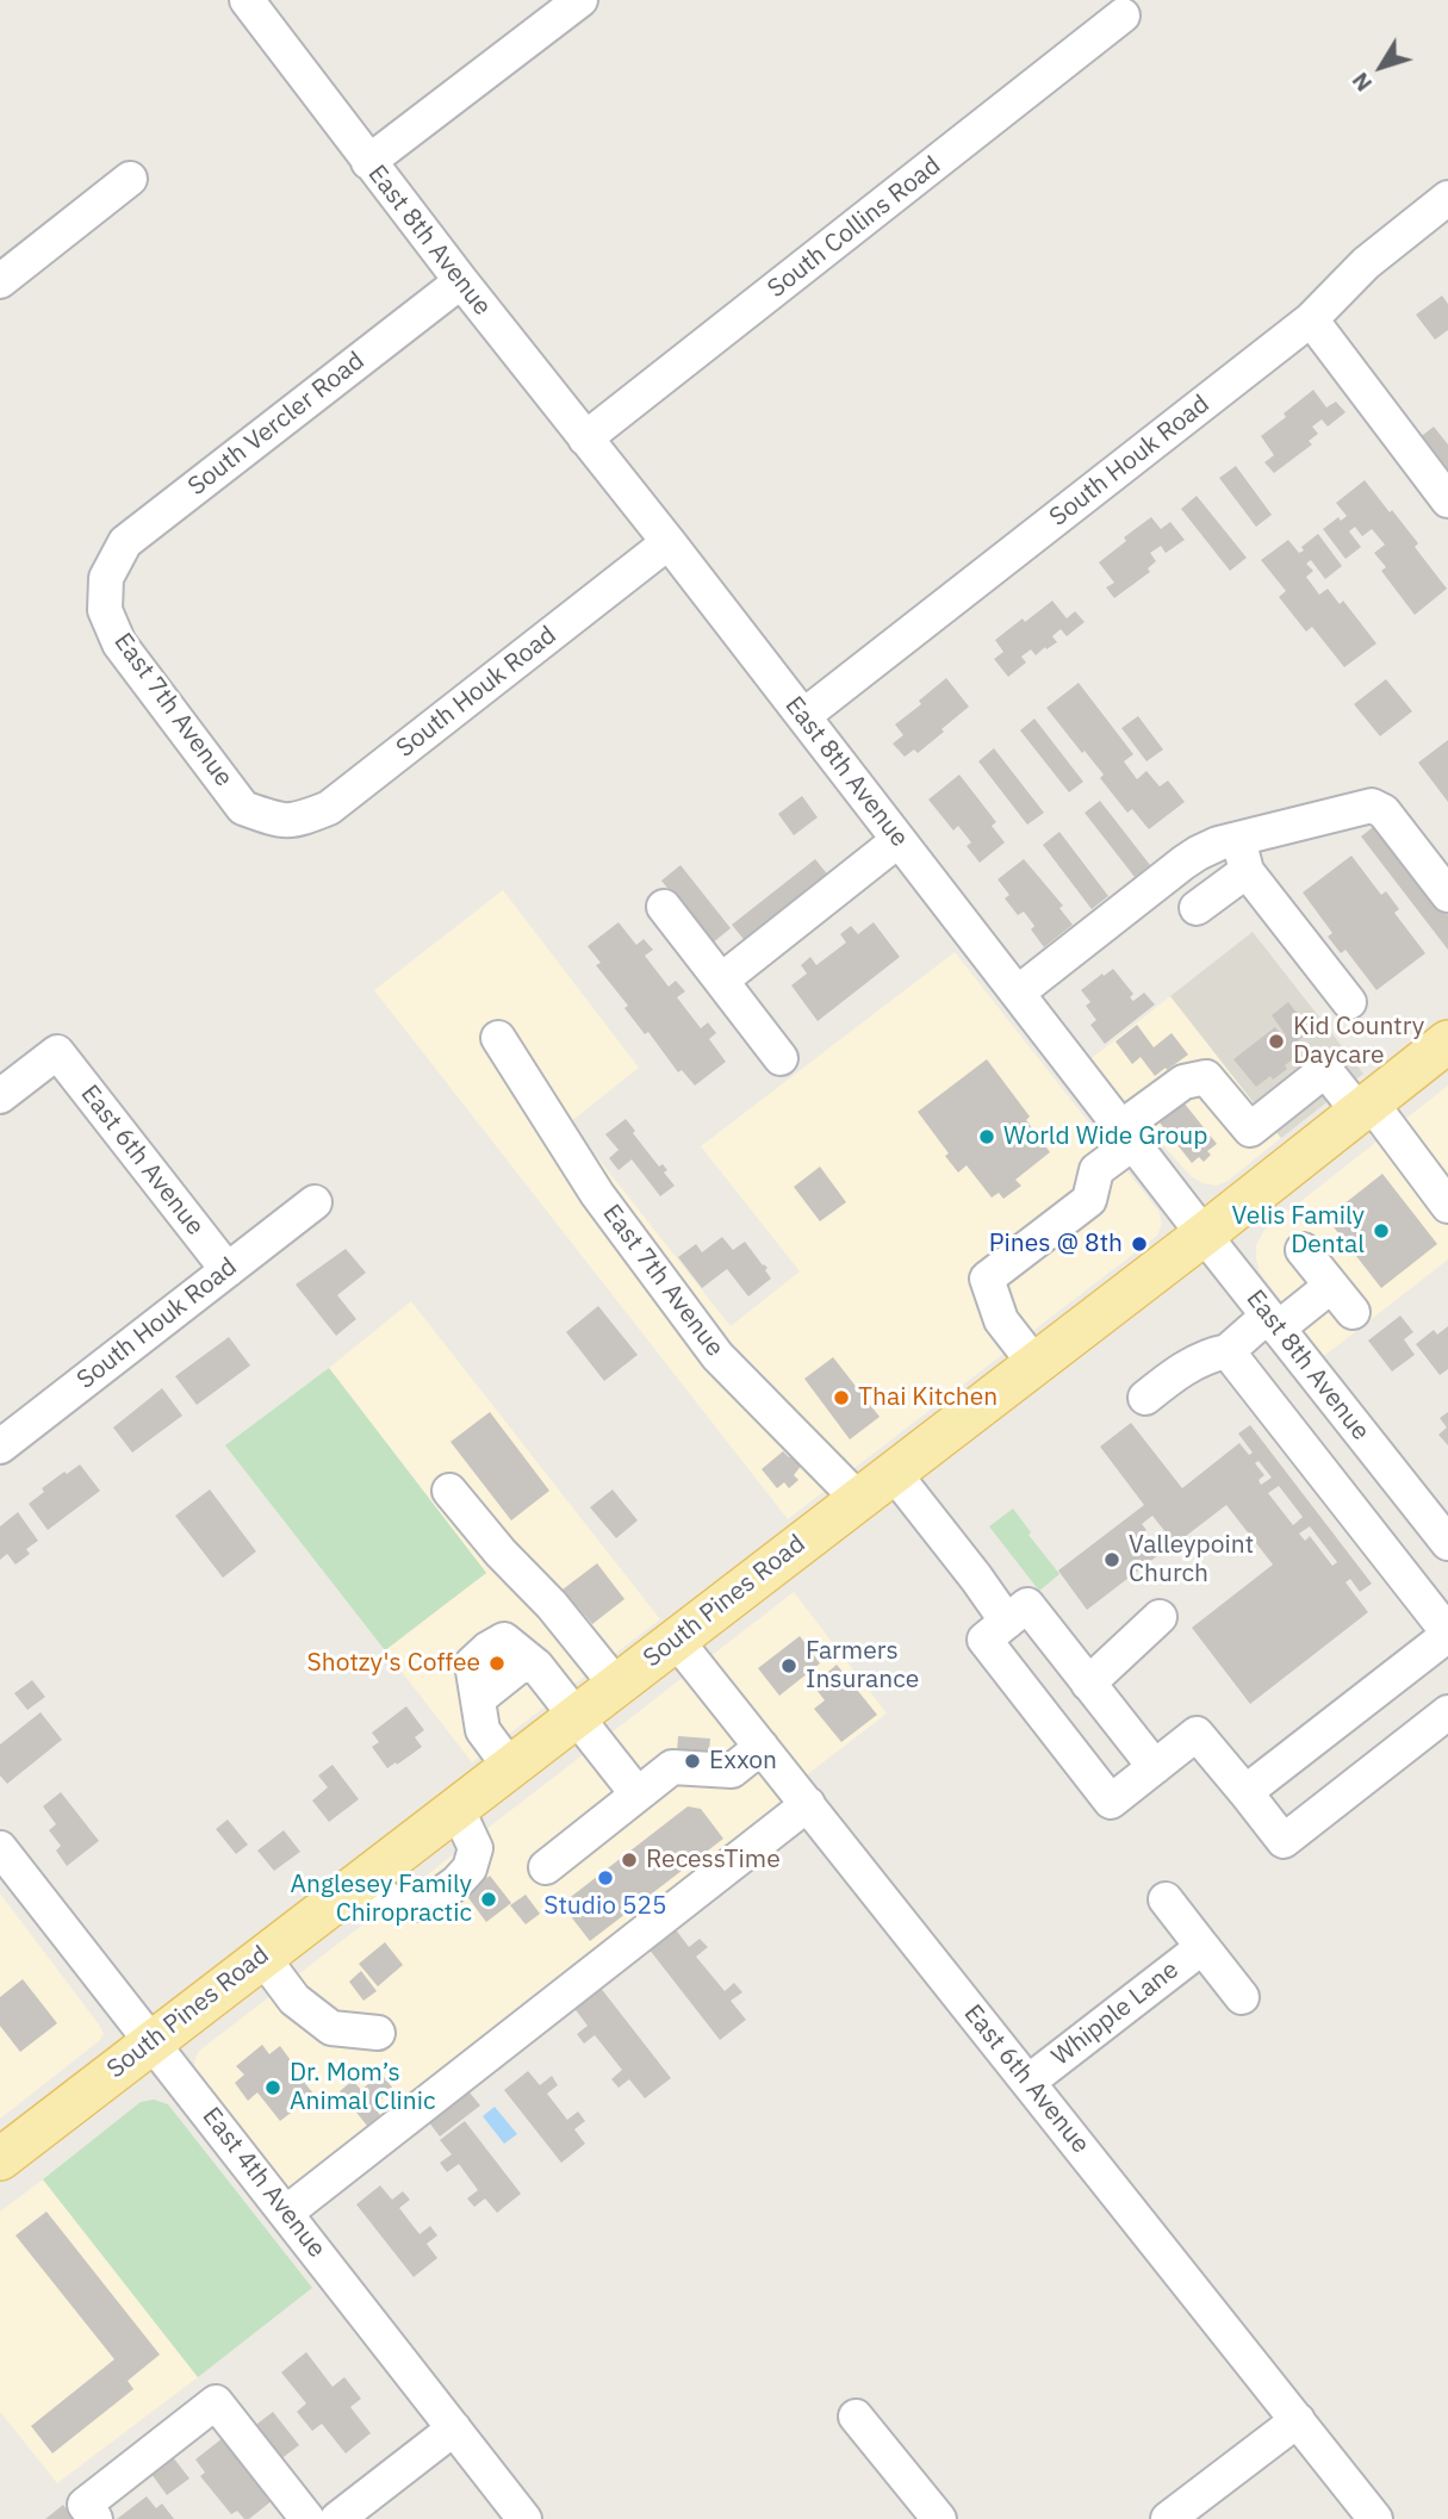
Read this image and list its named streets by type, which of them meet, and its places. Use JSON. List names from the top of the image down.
{
  "streets": {
    "main road": ["South Pines Road"],
    "street": [
      "South Collins Road",
      "East 8th Avenue",
      "South Vercler Road",
      "South Houk Road",
      "East 7th Avenue",
      "East 6th Avenue",
      "Whipple Lane",
      "East 4th Avenue"
    ]
  },
  "crossings": [
    ["South Collins Road", "East 8th Avenue"],
    ["East 8th Avenue", "South Vercler Road"],
    ["East 8th Avenue", "South Houk Road"],
    ["East 8th Avenue", "South Pines Road"],
    ["South Vercler Road", "East 7th Avenue"],
    ["South Houk Road", "East 7th Avenue"],
    ["South Houk Road", "East 6th Avenue"],
    ["East 7th Avenue", "South Pines Road"],
    ["East 6th Avenue", "South Pines Road"],
    ["East 6th Avenue", "Whipple Lane"],
    ["South Pines Road", "East 4th Avenue"]
  ],
  "places": [
    "Kid Country Daycare",
    "World Wide Group",
    "Velis Family Dental",
    "Pines @ 8th",
    "Thai Kitchen",
    "Valleypoint Church",
    "Shotzy's Coffee",
    "Farmers Insurance",
    "Exxon",
    "RecessTime",
    "Studio 525",
    "Anglesey Family Chiropractic",
    "Dr. Mom’s Animal Clinic"
  ],
  "north": "bottom left"
}
